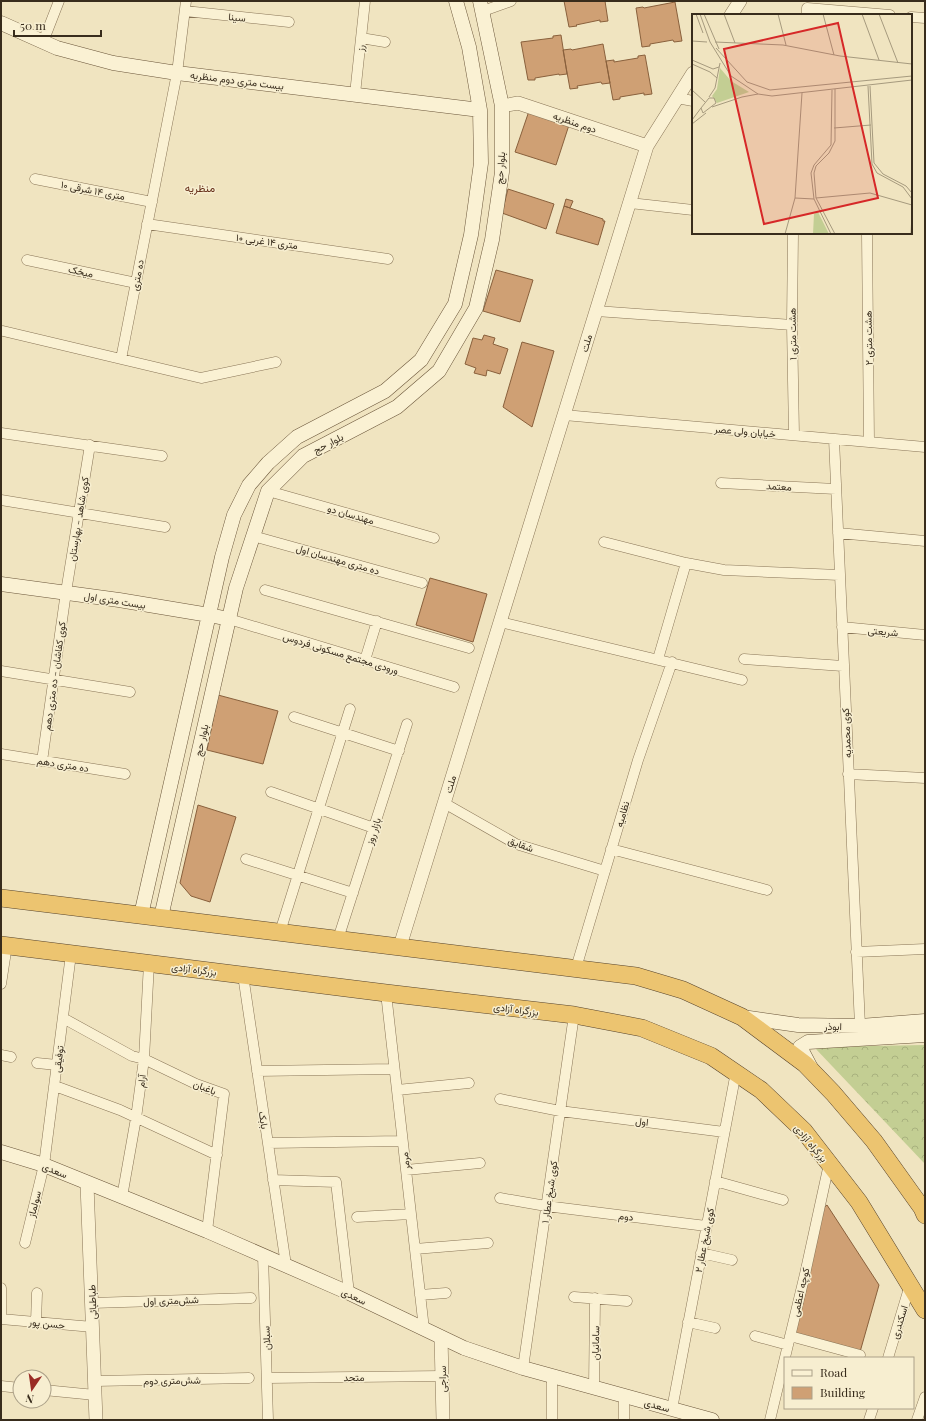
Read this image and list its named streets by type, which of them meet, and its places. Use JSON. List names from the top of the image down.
{
  "streets": {
    "highway": ["بزرگراه آزادی"],
    "main road": [
      "بیست متری دوم منظریه",
      "بلوار حج",
      "بیست متری اول",
      "ابوذر",
      "سعدی"
    ],
    "street": [
      "سینا",
      "رز",
      "دوم منظریه",
      "۱۰ متری ۱۴ شرقی",
      "۱۰ متری ۱۴ غربی",
      "میخک",
      "ده متری",
      "هشت متری ۱",
      "هشت متری ۲",
      "ملت",
      "خیابان ولی عصر",
      "معتمد",
      "مهندسان دو",
      "کوی شاهد - بهارستان",
      "ده متری مهندسان اول",
      "شریعتی",
      "ورودی مجتمع مسکونی فردوس",
      "کوی کفاشان - ده متری دهم",
      "کوی محمدیه",
      "ده متری دهم",
      "نظامیه",
      "بازار روز",
      "شقایق",
      "توفیقی",
      "آرام",
      "باغبان",
      "بابک",
      "اول",
      "مرمر",
      "کوی شیخ عطار ۱",
      "سولماز",
      "دوم",
      "کوی شیخ عطار ۲",
      "کوچه اعظمی",
      "شش‌متری اول",
      "طباطبائی",
      "اسکندری",
      "حسن پور",
      "سبلان",
      "سامانیان",
      "متحد",
      "سراجی",
      "شش‌متری دوم"
    ]
  },
  "crossings": [
    ["سینا", "ده متری"],
    ["رز", "بیست متری دوم منظریه"],
    ["بیست متری دوم منظریه", "بلوار حج"],
    ["بیست متری دوم منظریه", "ده متری"],
    ["دوم منظریه", "بلوار حج"],
    ["دوم منظریه", "ملت"],
    ["بلوار حج", "مهندسان دو"],
    ["بلوار حج", "ده متری مهندسان اول"],
    ["بلوار حج", "بیست متری اول"],
    ["بلوار حج", "ورودی مجتمع مسکونی فردوس"],
    ["۱۰ متری ۱۴ شرقی", "ده متری"],
    ["۱۰ متری ۱۴ غربی", "ده متری"],
    ["میخک", "ده متری"],
    ["هشت متری ۱", "خیابان ولی عصر"],
    ["هشت متری ۲", "خیابان ولی عصر"],
    ["ملت", "خیابان ولی عصر"],
    ["ملت", "شقایق"],
    ["خیابان ولی عصر", "کوی محمدیه"],
    ["معتمد", "کوی محمدیه"],
    ["کوی شاهد - بهارستان", "بیست متری اول"],
    ["کوی شاهد - بهارستان", "کوی کفاشان - ده متری دهم"],
    ["بیست متری اول", "ورودی مجتمع مسکونی فردوس"],
    ["بیست متری اول", "کوی کفاشان - ده متری دهم"],
    ["شریعتی", "کوی محمدیه"],
    ["کوی کفاشان - ده متری دهم", "ده متری دهم"],
    ["کوی محمدیه", "ابوذر"],
    ["نظامیه", "شقایق"],
    ["بزرگراه آزادی", "توفیقی"],
    ["بزرگراه آزادی", "آرام"],
    ["بزرگراه آزادی", "بابک"],
    ["بزرگراه آزادی", "مرمر"],
    ["بزرگراه آزادی", "کوی شیخ عطار ۱"],
    ["بزرگراه آزادی", "کوی شیخ عطار ۲"],
    ["بزرگراه آزادی", "کوچه اعظمی"],
    ["بزرگراه آزادی", "اسکندری"],
    ["توفیقی", "باغبان"],
    ["توفیقی", "سعدی"],
    ["توفیقی", "سولماز"],
    ["آرام", "باغبان"],
    ["آرام", "سعدی"],
    ["باغبان", "سعدی"],
    ["بابک", "سعدی"],
    ["اول", "کوی شیخ عطار ۱"],
    ["اول", "کوی شیخ عطار ۲"],
    ["مرمر", "سعدی"],
    ["سعدی", "کوی شیخ عطار ۱"],
    ["سعدی", "سولماز"],
    ["سعدی", "کوی شیخ عطار ۲"],
    ["سعدی", "طباطبائی"],
    ["سعدی", "سبلان"],
    ["سعدی", "سامانیان"],
    ["سعدی", "سراجی"],
    ["کوی شیخ عطار ۱", "دوم"],
    ["دوم", "کوی شیخ عطار ۲"],
    ["شش‌متری اول", "طباطبائی"],
    ["طباطبائی", "حسن پور"],
    ["طباطبائی", "شش‌متری دوم"],
    ["سبلان", "متحد"],
    ["متحد", "سراجی"]
  ],
  "districts": ["منظریه"],
  "legend": ["Road", "Building"],
  "scale_bar": "50 m",
  "north": "bottom"
}
